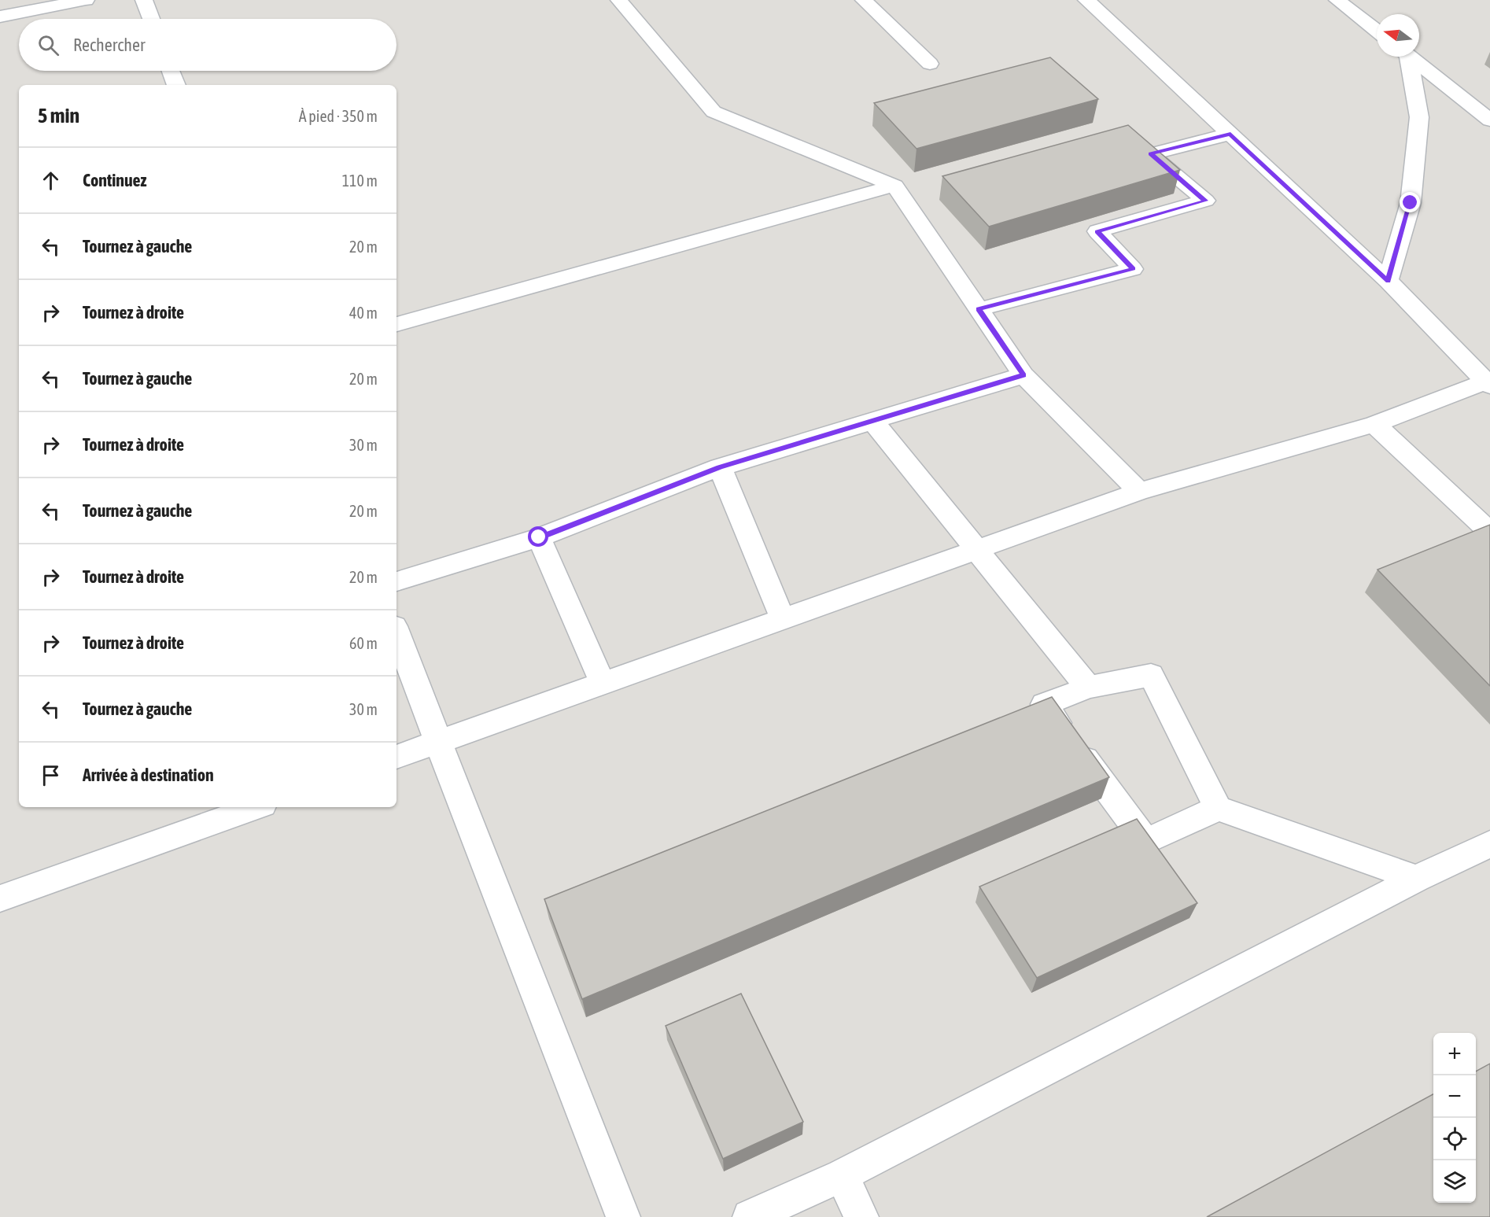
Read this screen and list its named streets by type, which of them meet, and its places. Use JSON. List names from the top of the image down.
{
  "north": "left",
  "page": {
    "search": "Rechercher",
    "heading": ["5 min", "À pied · 350 m"],
    "list": [
      ["Continuez", "110 m"],
      ["Tournez à gauche", "20 m"],
      ["Tournez à droite", "40 m"],
      ["Tournez à gauche", "20 m"],
      ["Tournez à droite", "30 m"],
      ["Tournez à gauche", "20 m"],
      ["Tournez à droite", "20 m"],
      ["Tournez à droite", "60 m"],
      ["Tournez à gauche", "30 m"],
      "Arrivée à destination"
    ],
    "map_buttons": ["+", "−"]
  }
}
